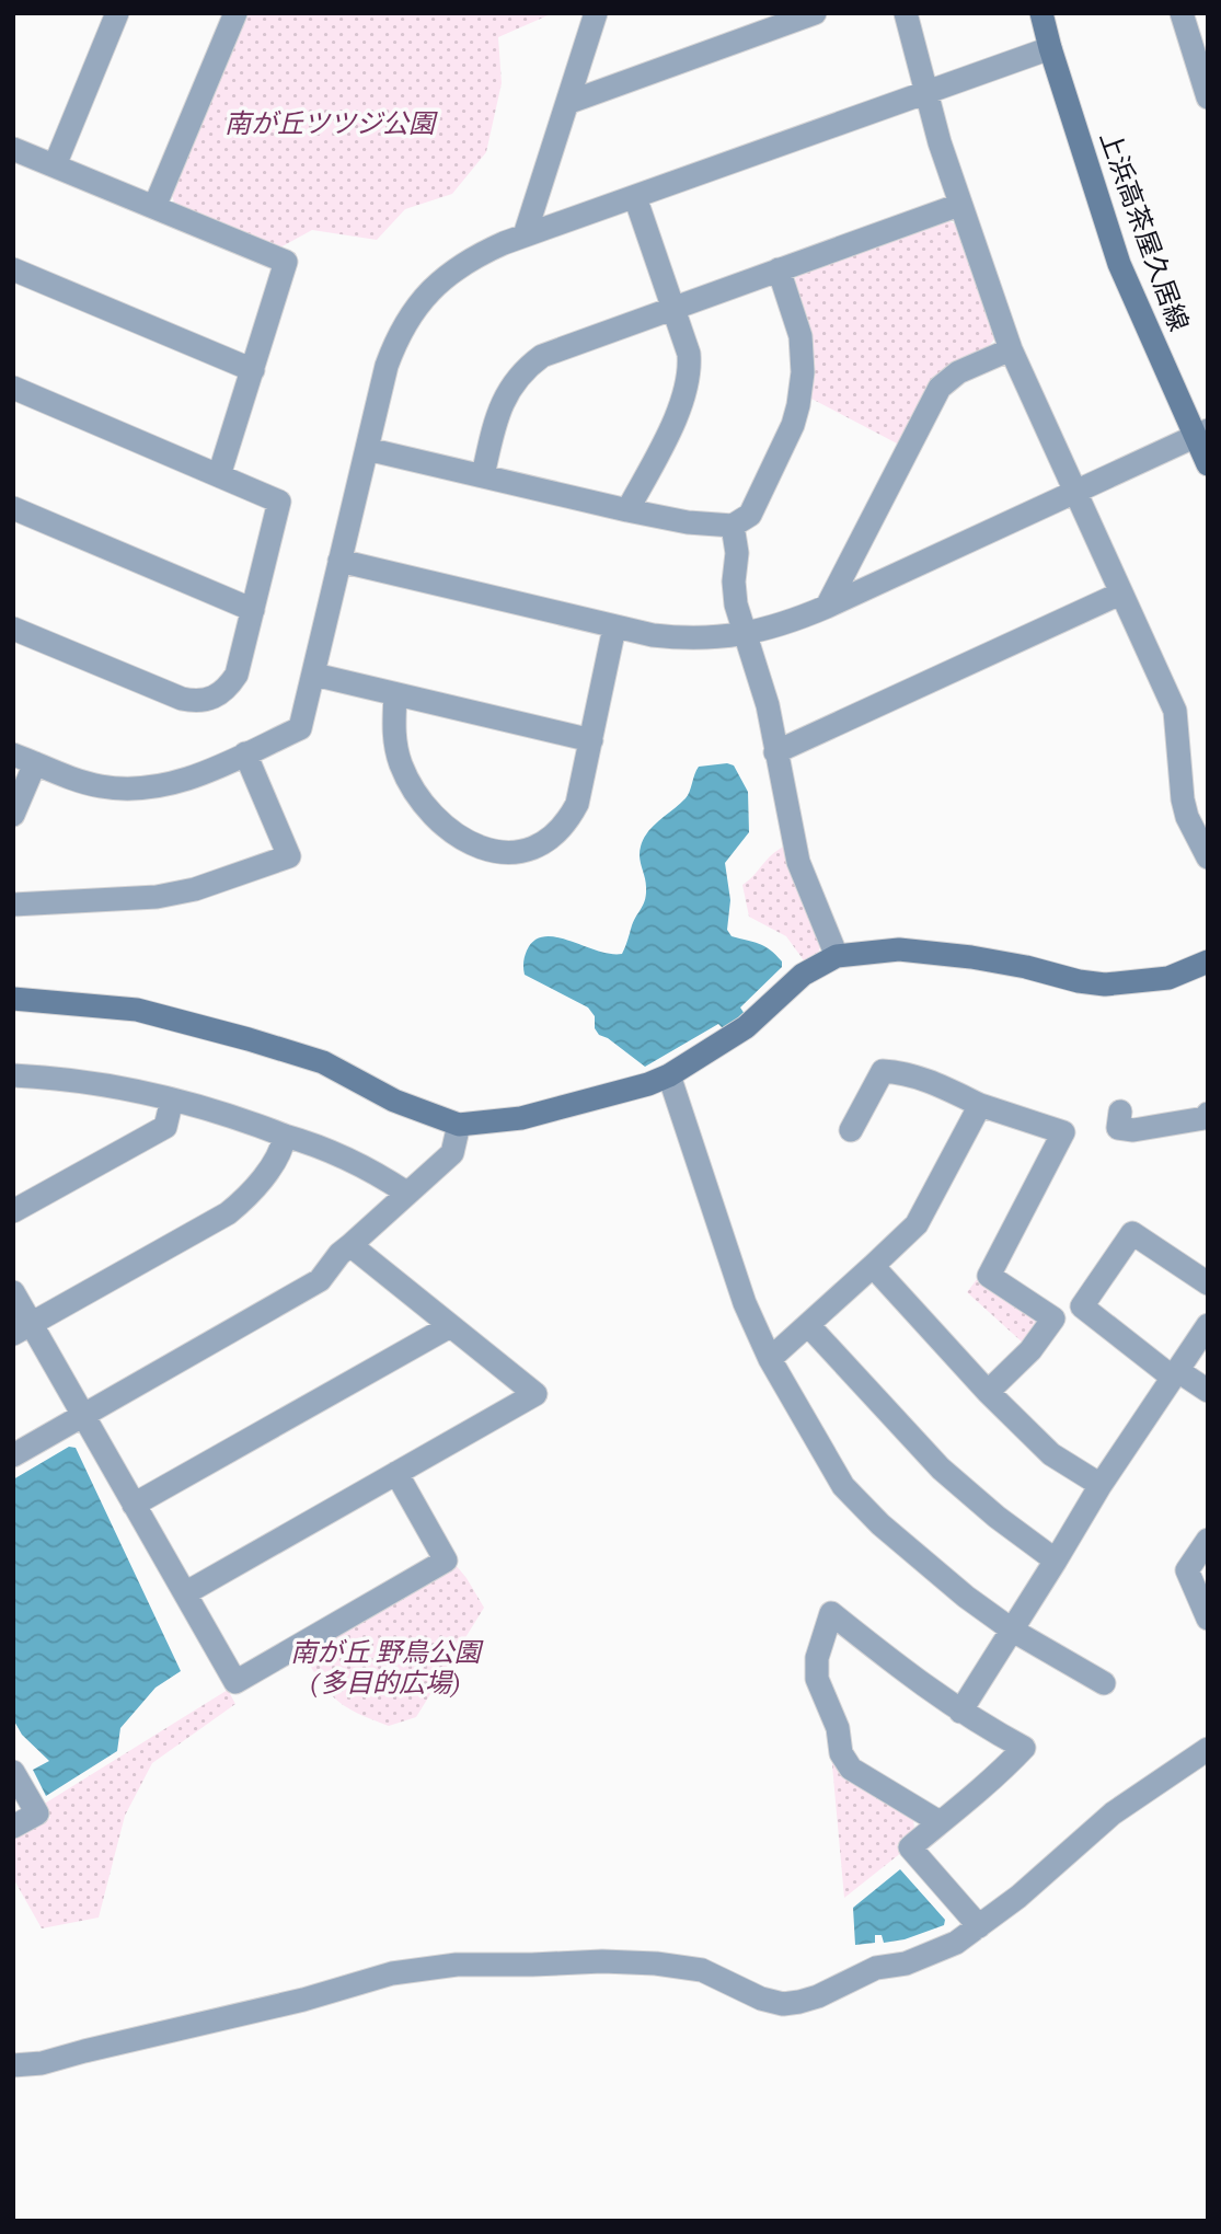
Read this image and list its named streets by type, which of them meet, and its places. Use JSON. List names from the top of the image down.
{
  "streets": {
    "street": ["上浜高茶屋久居線"]
  },
  "parks": ["南が丘ツツジ公園", "南が丘 野鳥公園 (多目的広場)"]
}
